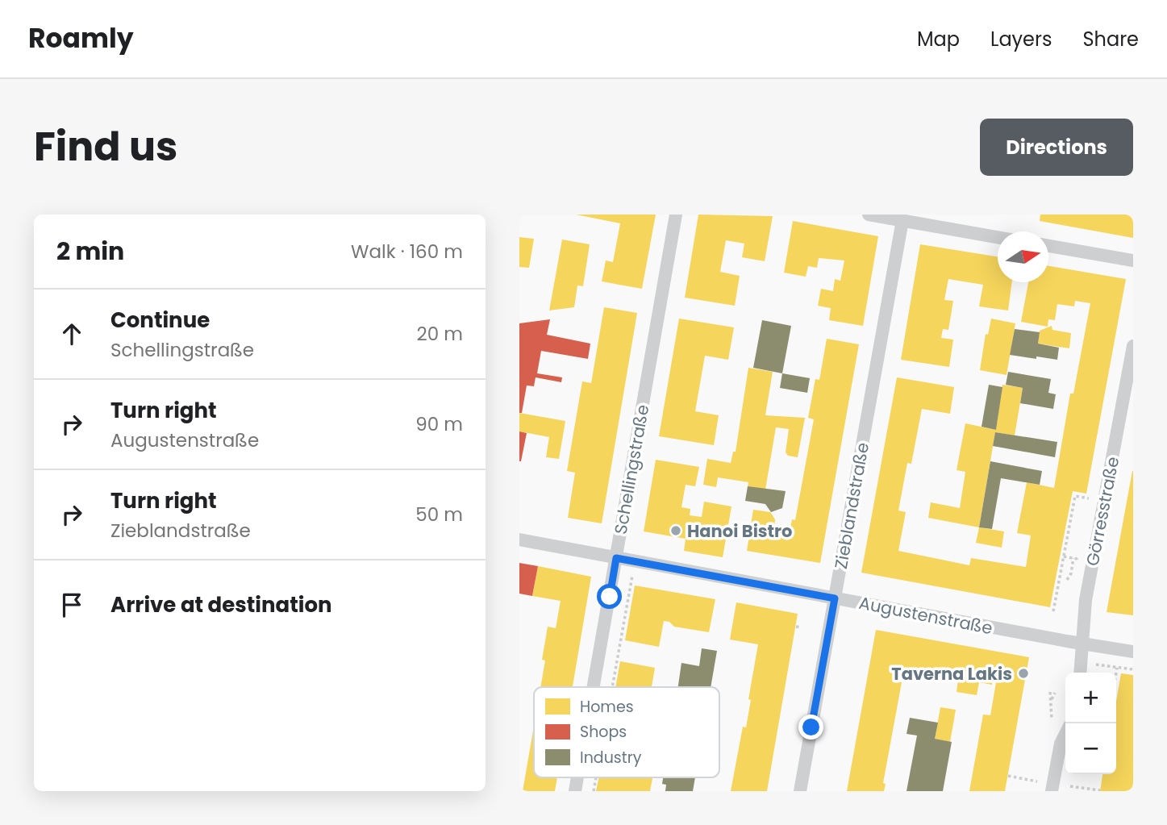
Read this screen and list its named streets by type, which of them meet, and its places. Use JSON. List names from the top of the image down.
{
  "streets": {
    "street": [
      "Schellingstraße",
      "Zieblandstraße",
      "Görresstraße",
      "Augustenstraße"
    ]
  },
  "crossings": [
    ["Schellingstraße", "Augustenstraße"],
    ["Zieblandstraße", "Augustenstraße"],
    ["Görresstraße", "Augustenstraße"]
  ],
  "places": ["Hanoi Bistro", "Taverna Lakis"],
  "legend": ["Homes", "Shops", "Industry"],
  "north": "right",
  "page": {
    "header": "Roamly",
    "nav": ["Map", "Layers", "Share"],
    "title": "Find us",
    "buttons": "Directions",
    "heading": ["2 min", "Walk · 160 m"],
    "list": [
      ["Continue", "Schellingstraße", "20 m"],
      ["Turn right", "Augustenstraße", "90 m"],
      ["Turn right", "Zieblandstraße", "50 m"],
      "Arrive at destination"
    ],
    "map_buttons": ["+", "−"]
  }
}
